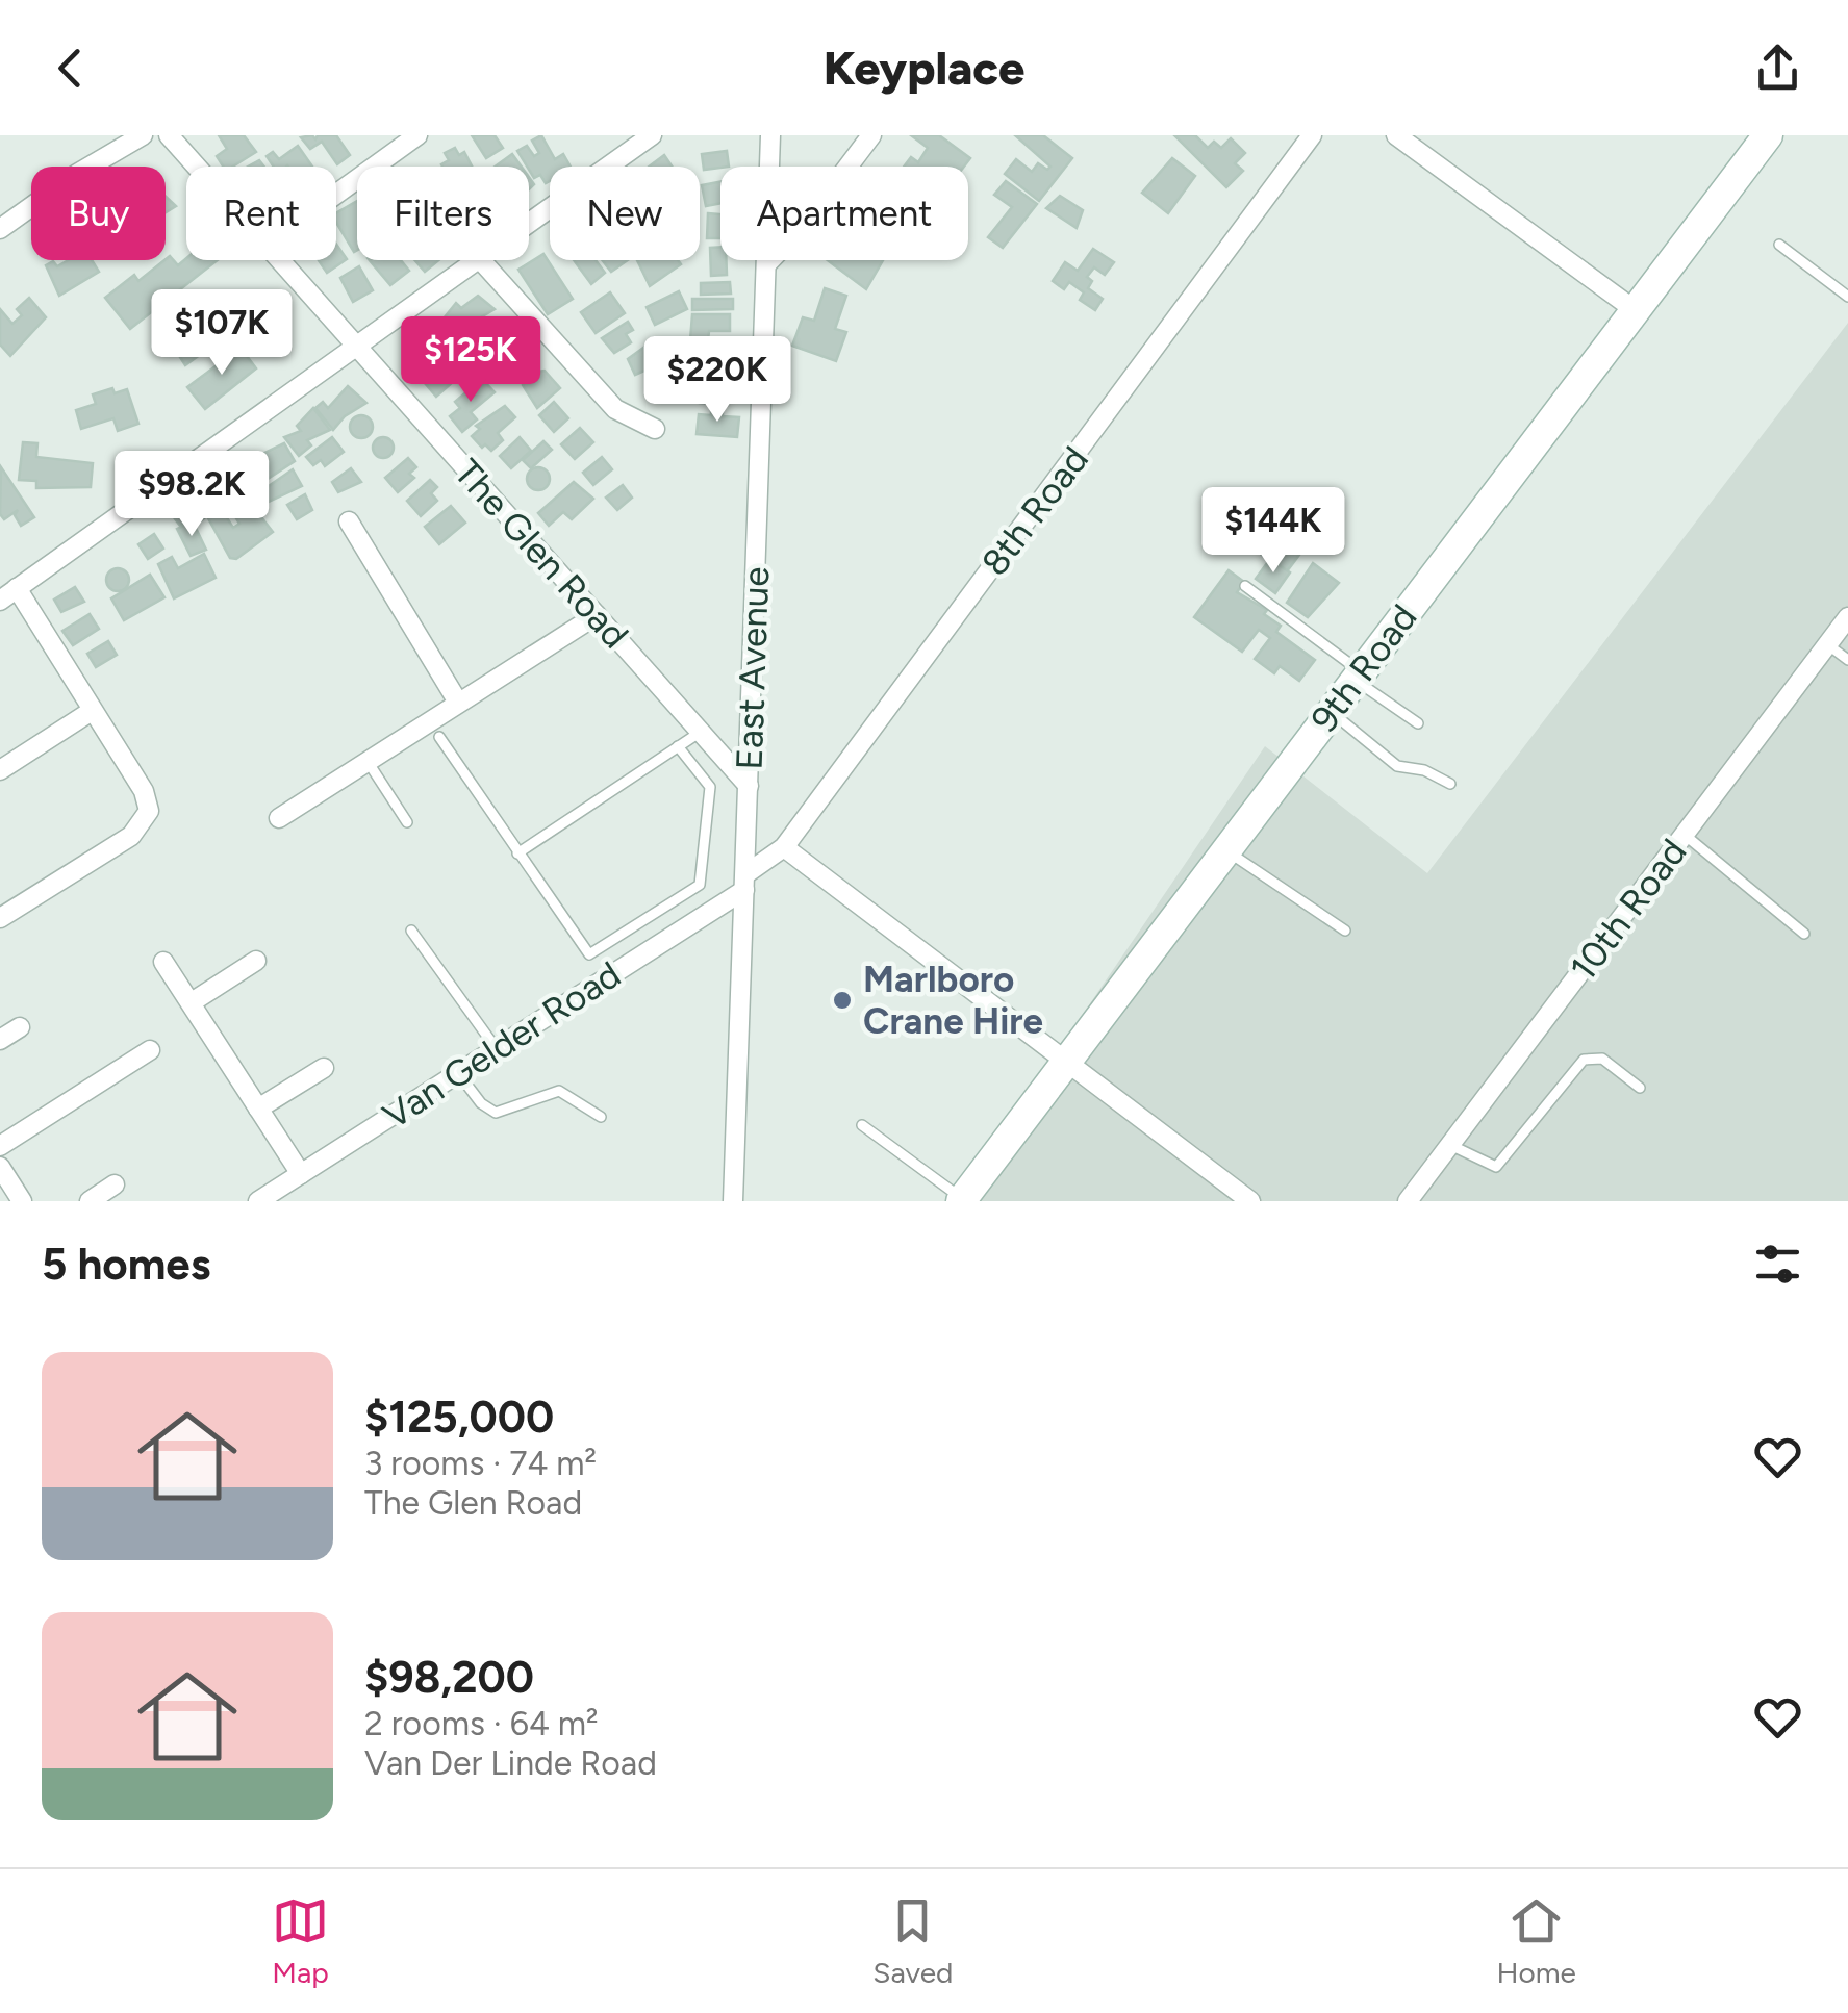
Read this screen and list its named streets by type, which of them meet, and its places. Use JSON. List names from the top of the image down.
{
  "streets": {
    "main road": ["9th Road"],
    "street": [
      "8th Road",
      "The Glen Road",
      "East Avenue",
      "10th Road",
      "Van Gelder Road"
    ]
  },
  "crossings": [
    ["8th Road", "East Avenue"],
    ["8th Road", "Van Gelder Road"],
    ["The Glen Road", "East Avenue"],
    ["East Avenue", "Van Gelder Road"]
  ],
  "places": ["Marlboro Crane Hire"],
  "page": {
    "header": "Keyplace",
    "chip": [
      "Buy",
      "Rent",
      "Filters",
      "New",
      "Apartment"
    ],
    "price": [
      "$107K",
      "$125K",
      "$220K",
      "$98.2K",
      "$144K"
    ],
    "heading": "5 homes",
    "list": [
      {
        "name": "$125,000",
        "note": "3 rooms · 74 m² · The Glen Road"
      },
      {
        "name": "$98,200",
        "note": "2 rooms · 64 m² · Van Der Linde Road"
      }
    ],
    "tabs": ["Map", "Saved", "Home"]
  }
}
